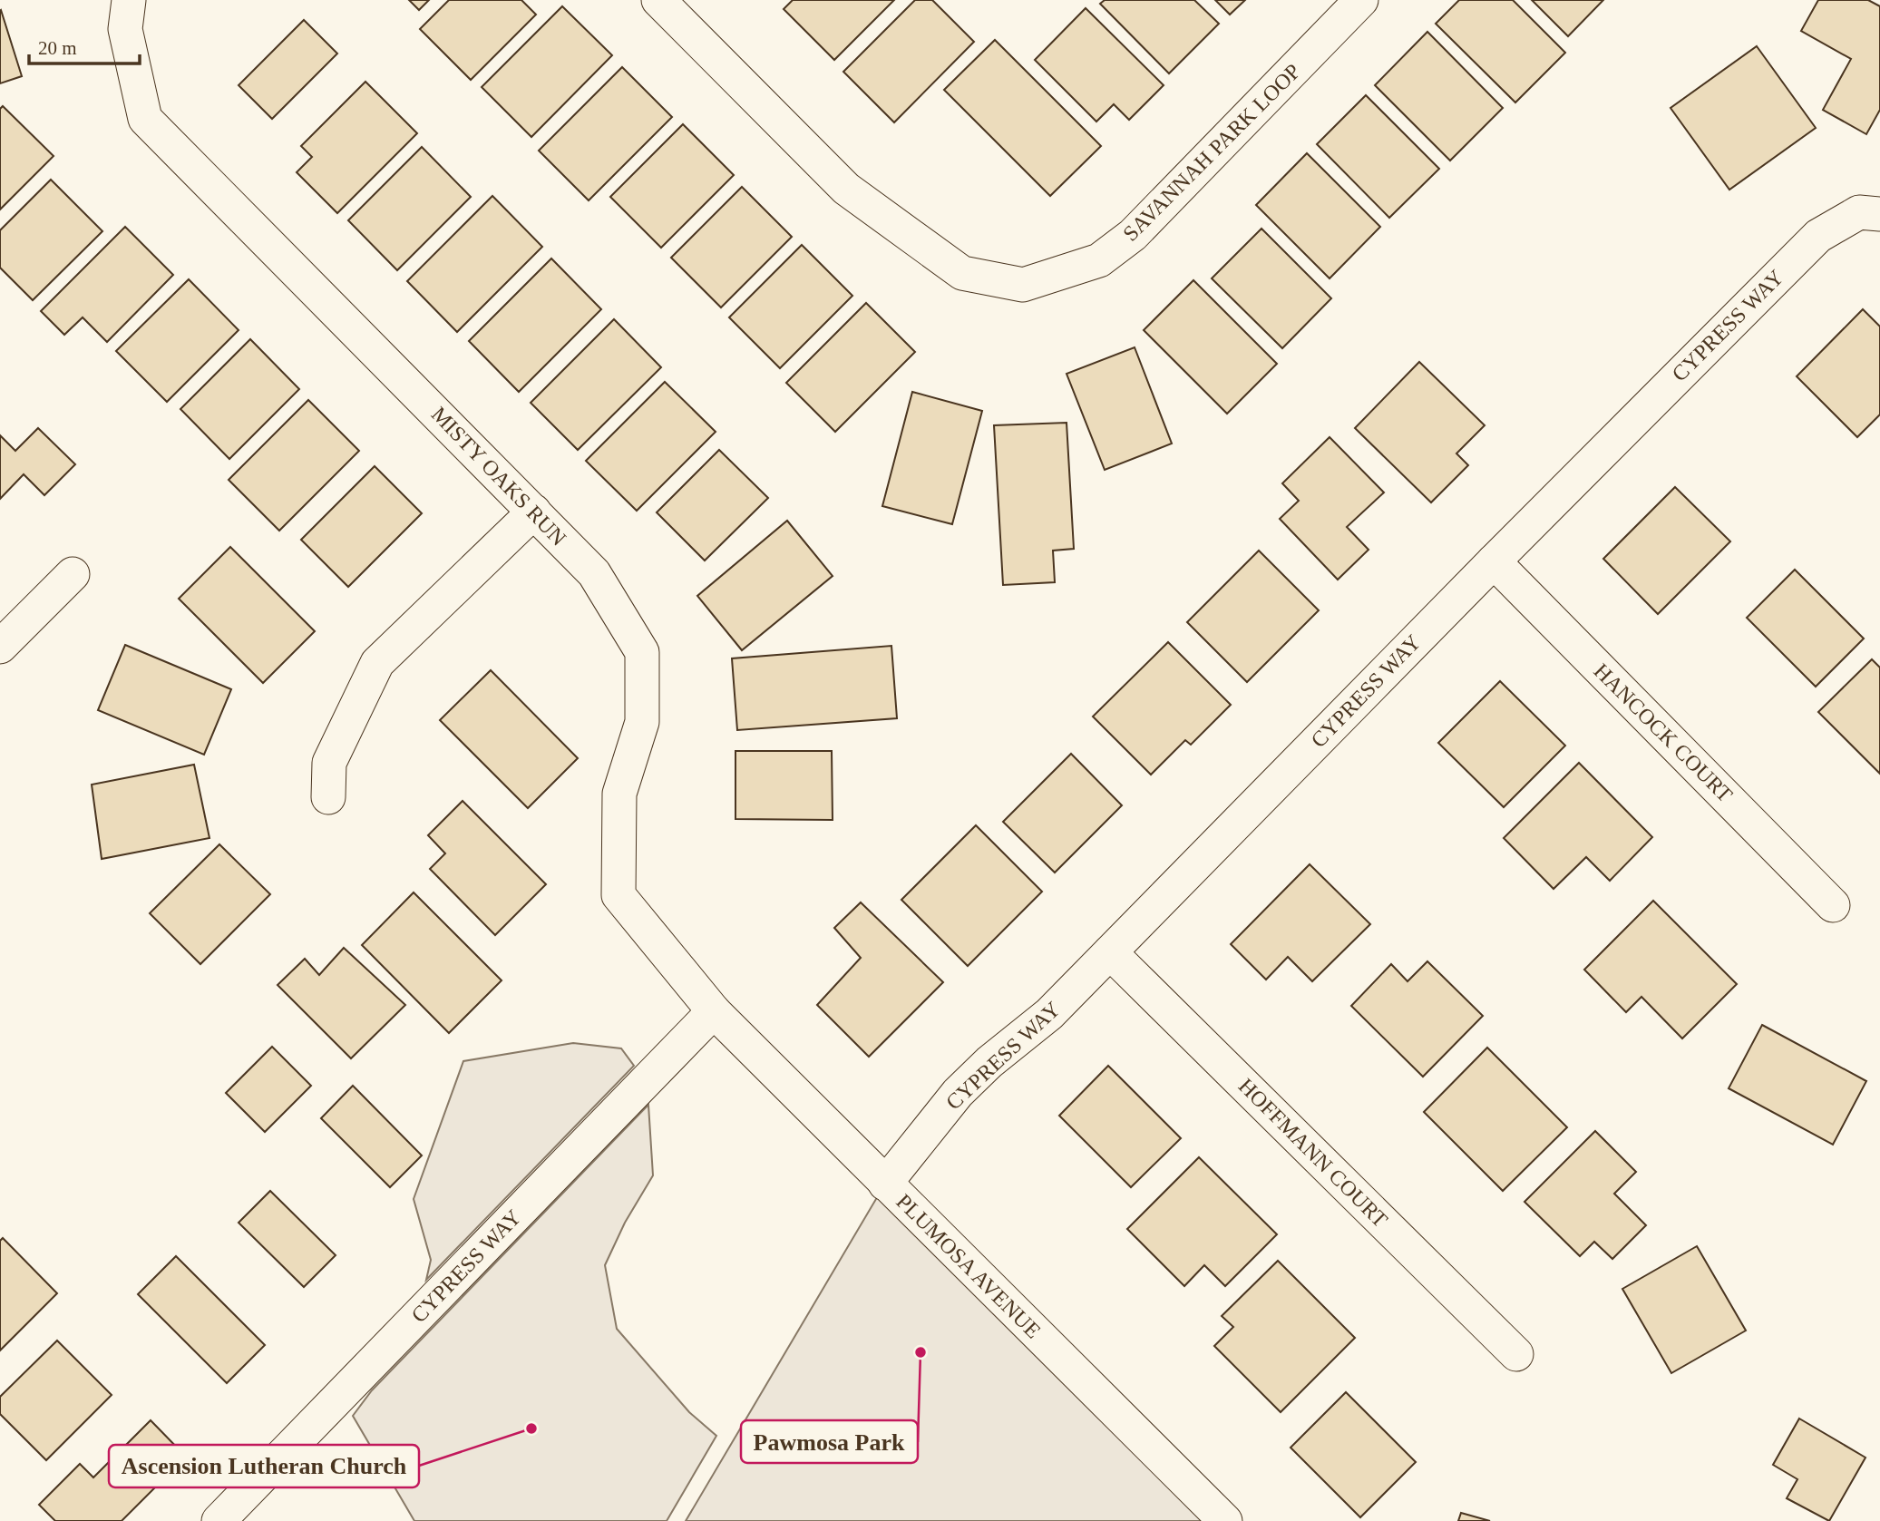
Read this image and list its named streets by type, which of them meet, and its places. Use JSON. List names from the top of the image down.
{
  "streets": {
    "street": [
      "SAVANNAH PARK LOOP",
      "CYPRESS WAY",
      "MISTY OAKS RUN",
      "HANCOCK COURT",
      "HOFFMANN COURT",
      "PLUMOSA AVENUE"
    ]
  },
  "crossings": [
    ["CYPRESS WAY", "MISTY OAKS RUN"],
    ["CYPRESS WAY", "HANCOCK COURT"],
    ["CYPRESS WAY", "HOFFMANN COURT"],
    ["CYPRESS WAY", "PLUMOSA AVENUE"],
    ["MISTY OAKS RUN", "PLUMOSA AVENUE"]
  ],
  "places": ["Pawmosa Park", "Ascension Lutheran Church"],
  "scale_bar": "20 m"
}
